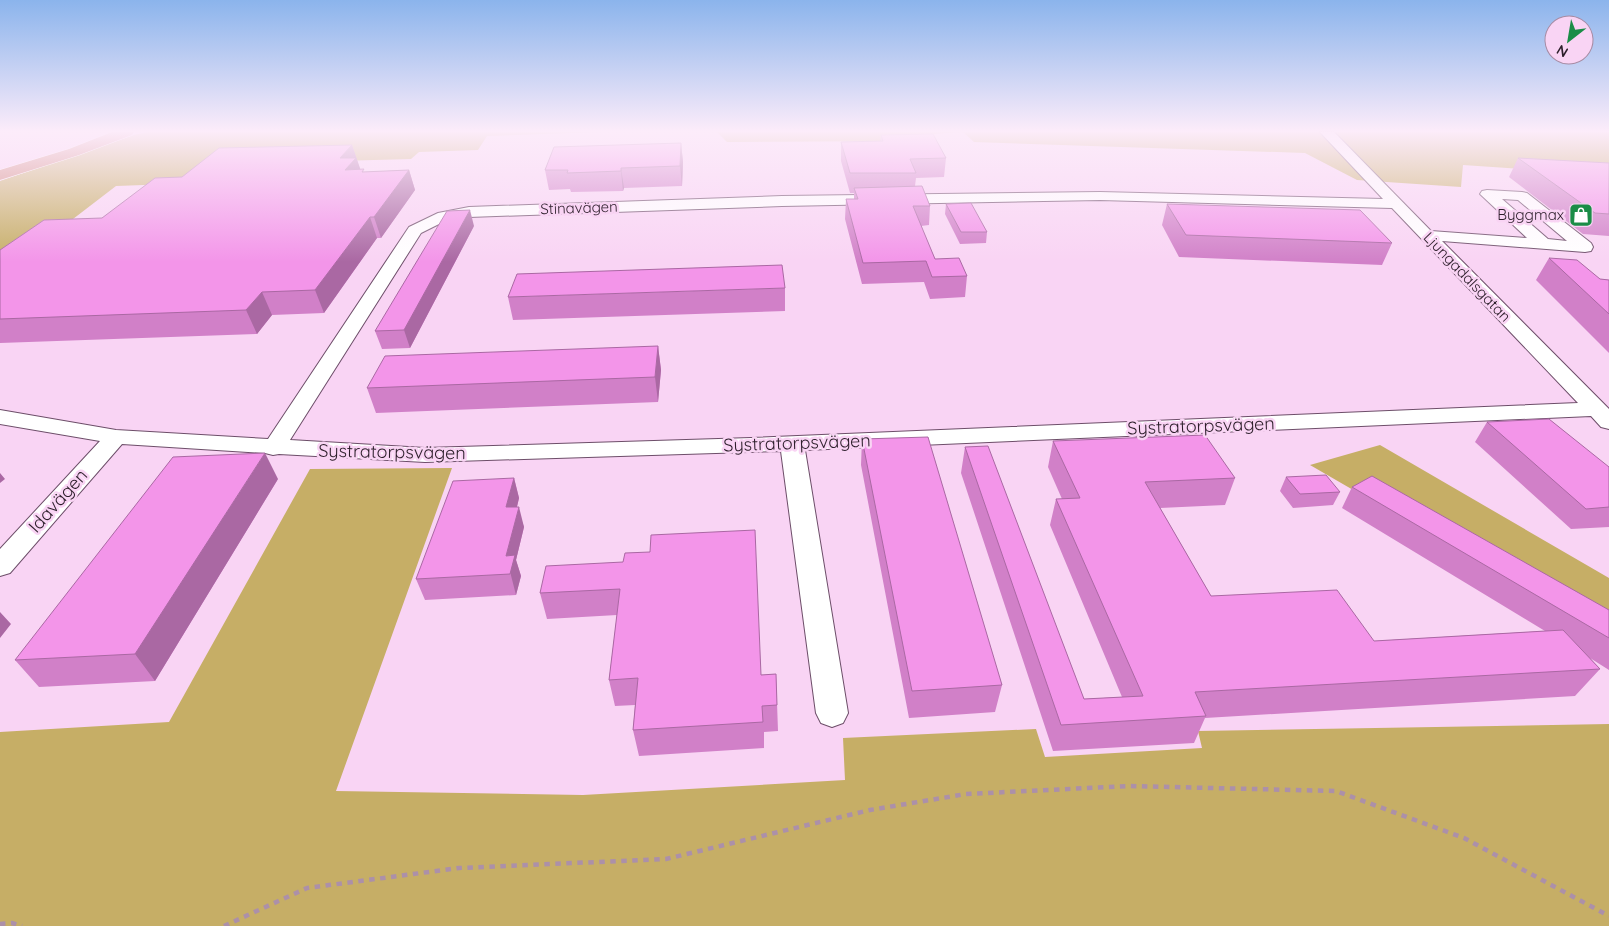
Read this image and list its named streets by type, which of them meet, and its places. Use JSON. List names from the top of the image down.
{
  "streets": {
    "street": [
      "Stinavägen",
      "Ljungadalsgatan",
      "Systratorpsvägen",
      "Idavägen"
    ]
  },
  "crossings": [
    ["Stinavägen", "Ljungadalsgatan"],
    ["Stinavägen", "Systratorpsvägen"],
    ["Ljungadalsgatan", "Systratorpsvägen"],
    ["Systratorpsvägen", "Idavägen"]
  ],
  "places": {
    "shop": ["Byggmax"]
  },
  "north": "bottom left"
}
